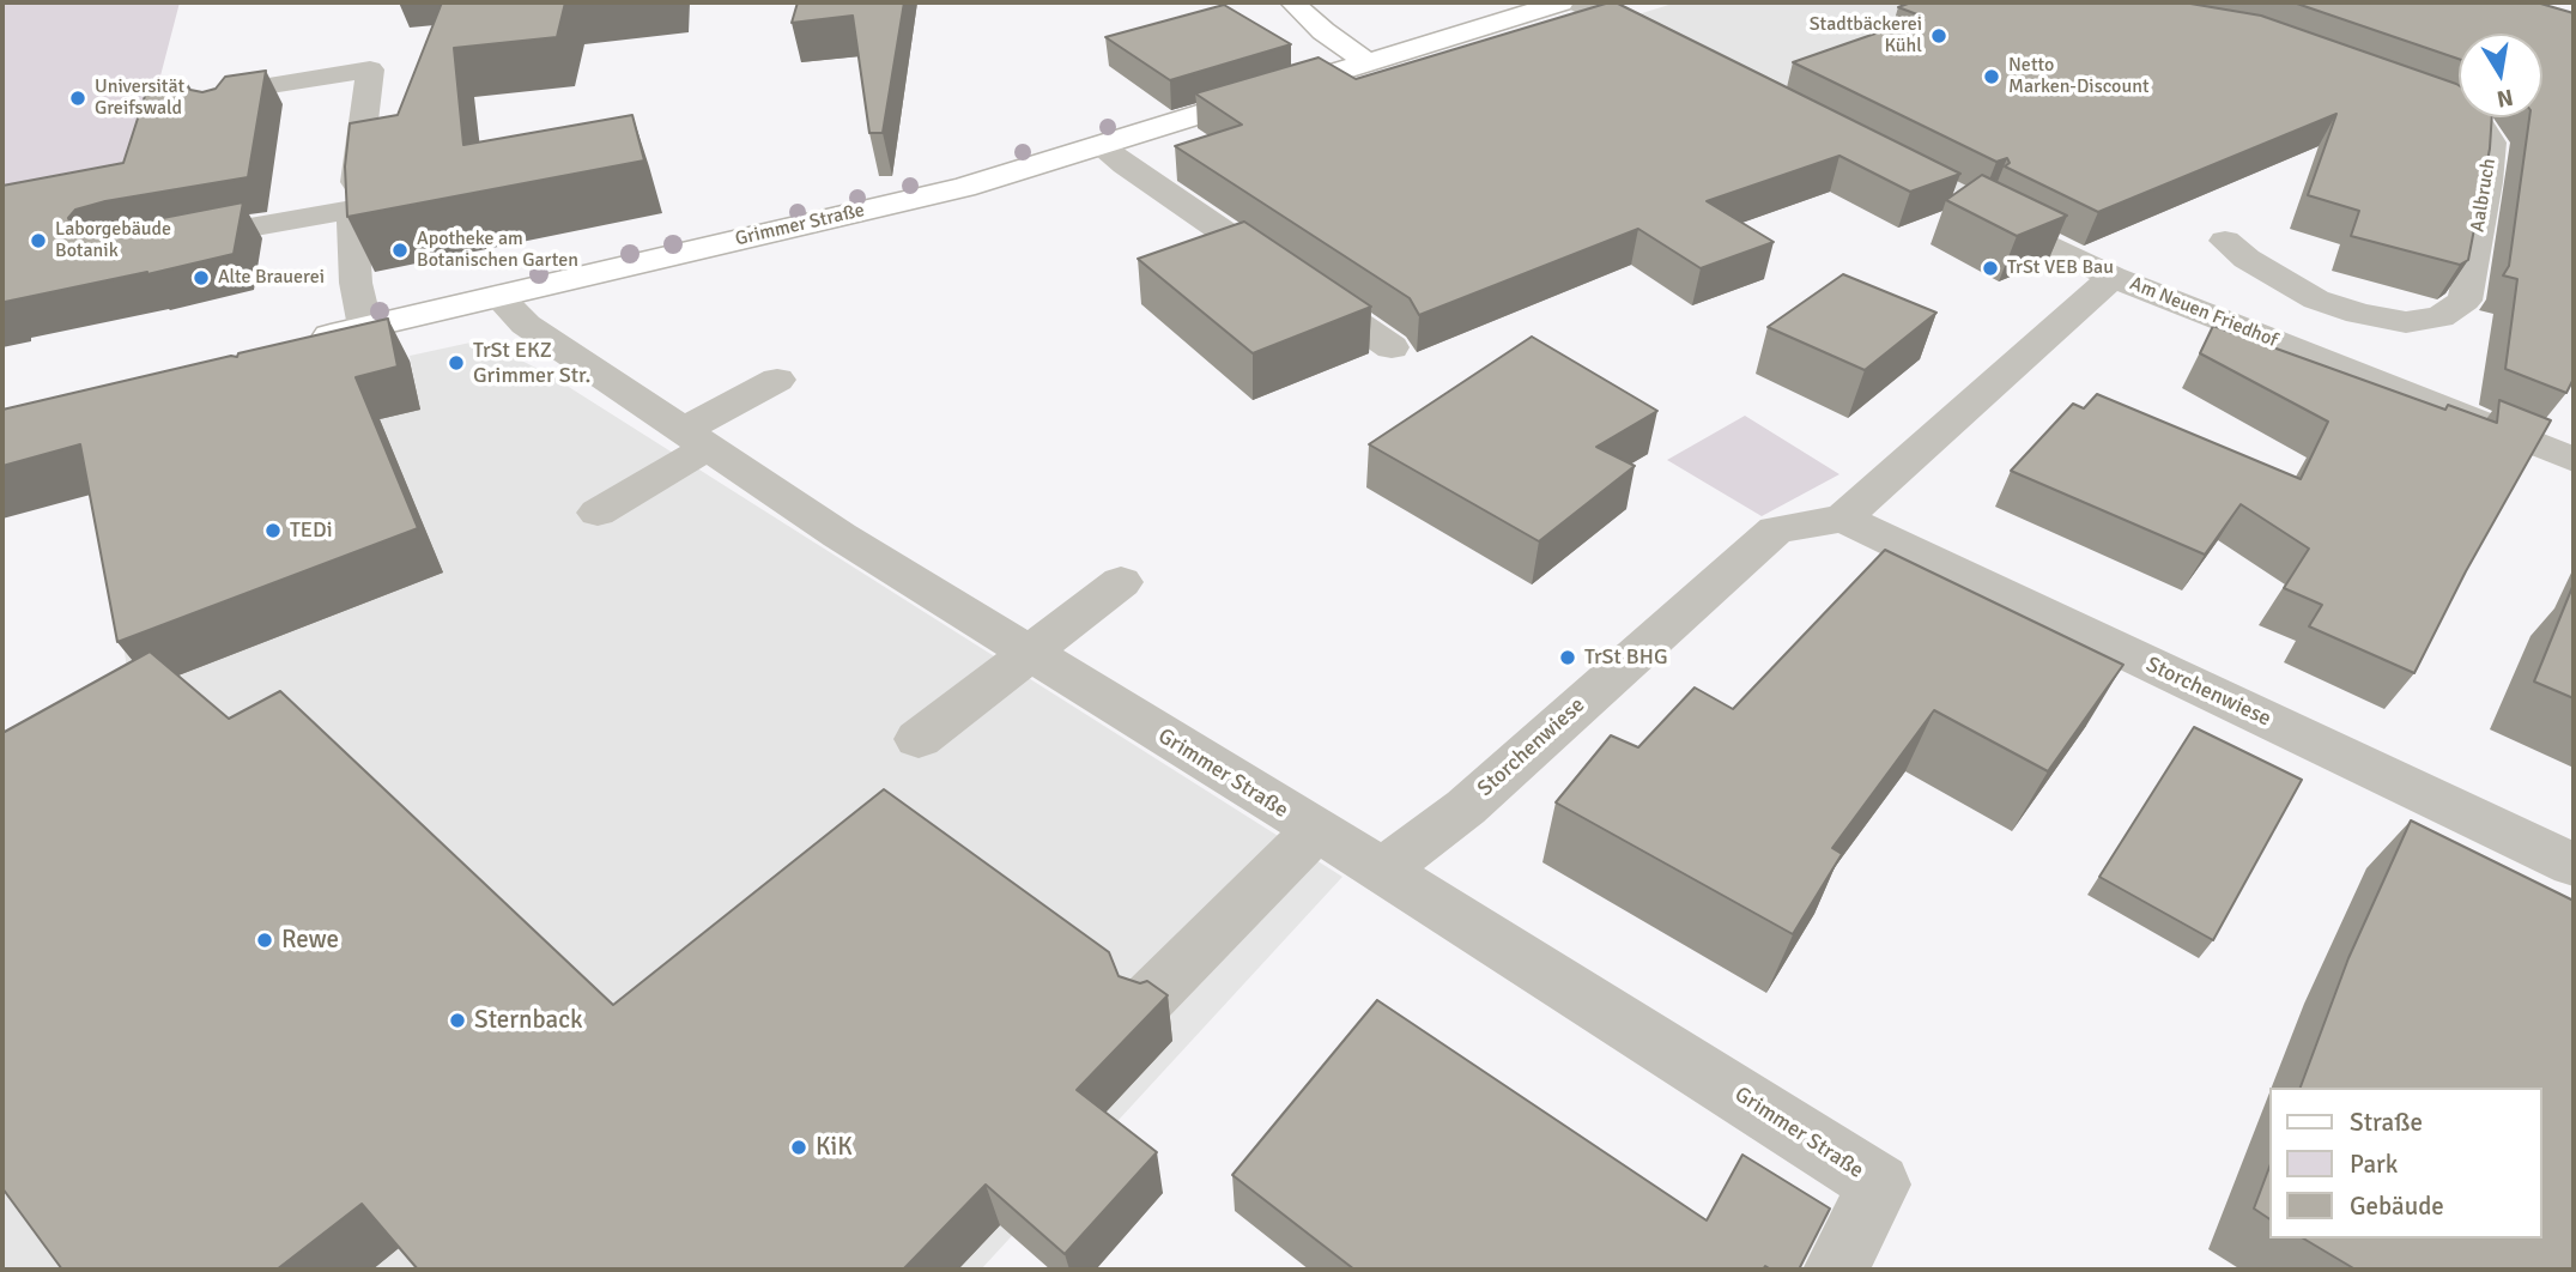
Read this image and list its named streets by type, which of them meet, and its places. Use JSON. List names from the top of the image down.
{
  "streets": {
    "main road": ["Grimmer Straße"],
    "street": ["Aalbruch", "Am Neuen Friedhof", "Storchenwiese"]
  },
  "crossings": [
    ["Grimmer Straße", "Storchenwiese"]
  ],
  "places": [
    "Stadtbäckerei Kühl",
    "Netto Marken-Discount",
    "Universität Greifswald",
    "Laborgebäude Botanik",
    "Apotheke am Botanischen Garten",
    "TrSt VEB Bau",
    "Alte Brauerei",
    "TrSt EKZ Grimmer Str.",
    "TEDi",
    "TrSt BHG",
    "Rewe",
    "Sternback",
    "KiK"
  ],
  "legend": ["Straße", "Park", "Gebäude"],
  "north": "bottom"
}
